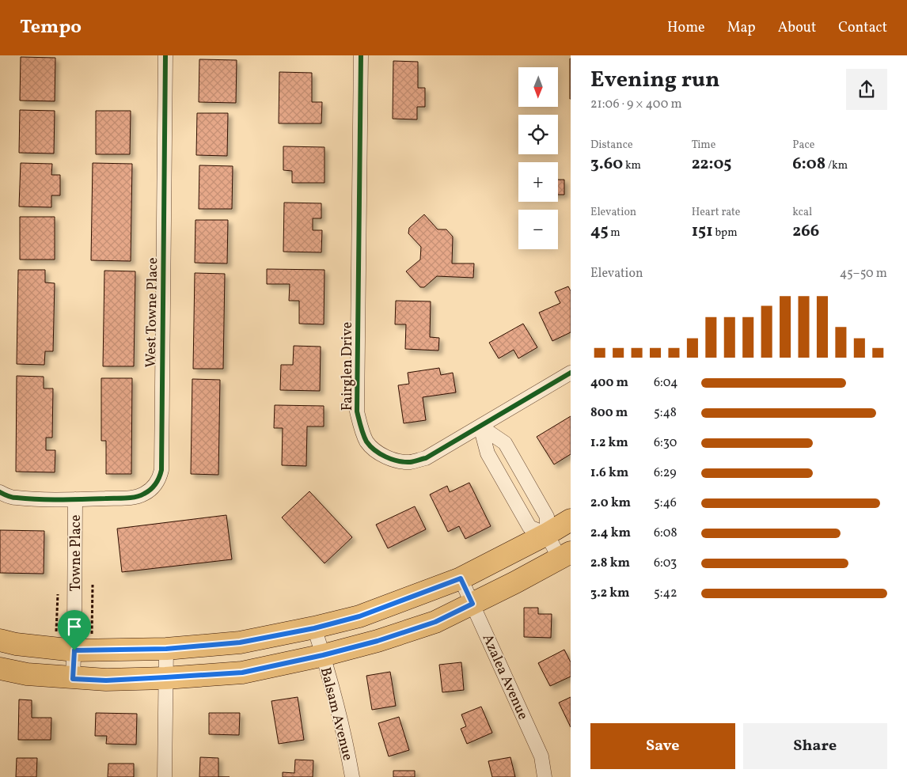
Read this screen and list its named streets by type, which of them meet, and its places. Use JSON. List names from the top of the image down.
{
  "streets": {
    "street": [
      "West Towne Place",
      "Fairglen Drive",
      "Towne Place",
      "Azalea Avenue",
      "Balsam Avenue"
    ]
  },
  "crossings": [
    ["West Towne Place", "Towne Place"]
  ],
  "north": "bottom",
  "page": {
    "header": "Tempo",
    "nav": [
      "Home",
      "Map",
      "About",
      "Contact"
    ],
    "heading": ["Evening run", "21:06 · 9 × 400 m"],
    "map_buttons": ["+", "−"],
    "stats": [
      ["Distance", "3.60 km"],
      ["Time", "22:05"],
      ["Pace", "6:08 /km"],
      ["Elevation", "45 m"],
      ["Heart rate", "151 bpm"],
      ["kcal", "266"]
    ],
    "chart": ["Elevation", "45–50 m"],
    "list": [
      {
        "name": "400 m",
        "note": "6:04"
      },
      {
        "name": "800 m",
        "note": "5:48"
      },
      {
        "name": "1.2 km",
        "note": "6:30"
      },
      {
        "name": "1.6 km",
        "note": "6:29"
      },
      {
        "name": "2.0 km",
        "note": "5:46"
      },
      {
        "name": "2.4 km",
        "note": "6:08"
      },
      {
        "name": "2.8 km",
        "note": "6:03"
      },
      {
        "name": "3.2 km",
        "note": "5:42"
      }
    ],
    "buttons": ["Save", "Share"]
  }
}
